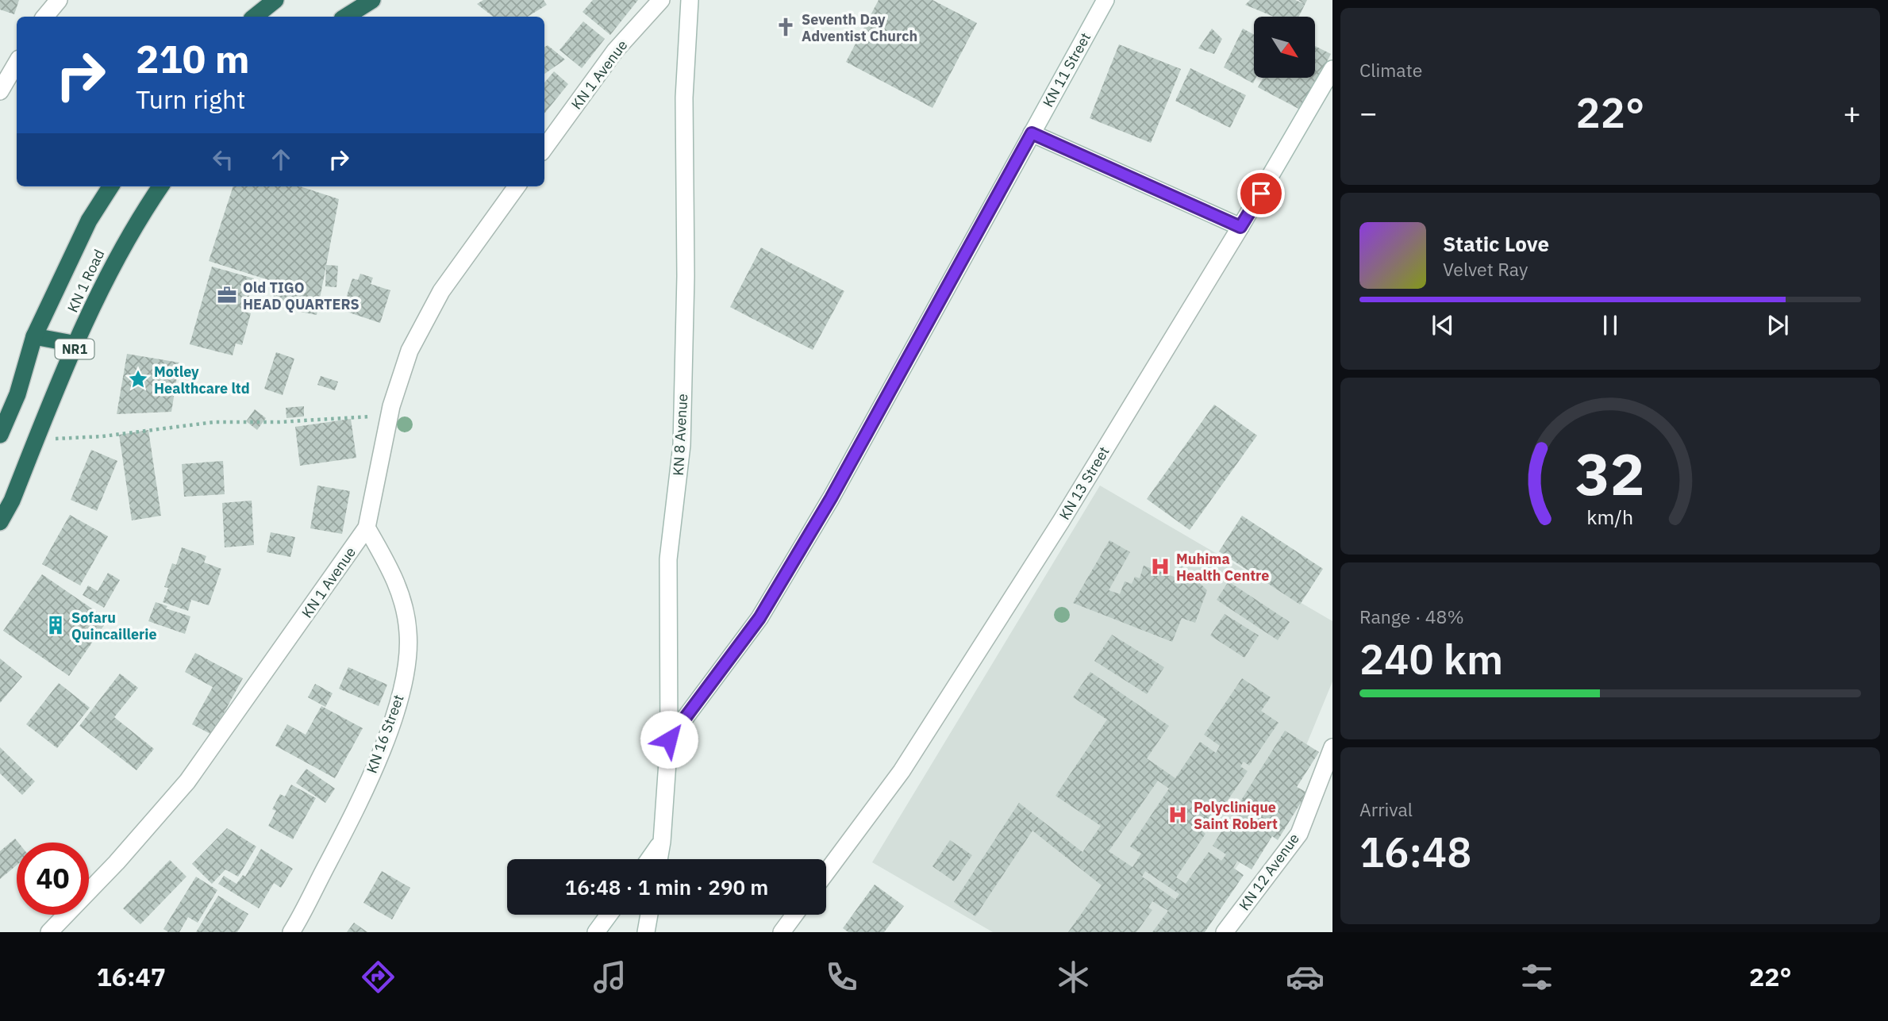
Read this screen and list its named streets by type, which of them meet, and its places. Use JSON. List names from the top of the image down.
{
  "streets": {
    "highway": ["KN 1 Road", "NR1"],
    "street": [
      "KN 11 Street",
      "KN 1 Avenue",
      "KN 8 Avenue",
      "KN 13 Street",
      "KN 16 Street",
      "KN 12 Avenue"
    ]
  },
  "crossings": [
    ["KN 11 Street", "KN 8 Avenue"],
    ["KN 1 Avenue", "KN 16 Street"]
  ],
  "places": {
    "church": ["Seventh Day Adventist Church"],
    "office": ["Old TIGO HEAD QUARTERS"],
    "place": ["Motley Healthcare ltd"],
    "hospital": ["Muhima Health Centre", "Polyclinique Saint Robert"],
    "building": ["Sofaru Quincaillerie"]
  },
  "north": "bottom right",
  "page": {
    "tile": [
      "Climate",
      ["Range · 48%", "240 km"],
      ["Arrival", "16:48"]
    ],
    "turn": ["210 m", "Turn right"],
    "heat": ["−", "22°", "+"],
    "song": ["Static Love", "Velvet Ray"],
    "limit": "40",
    "trip": "16:48 · 1 min · 290 m",
    "tabs": ["16:47", "22°"],
    "gauge": ["32", "km/h"]
  }
}
